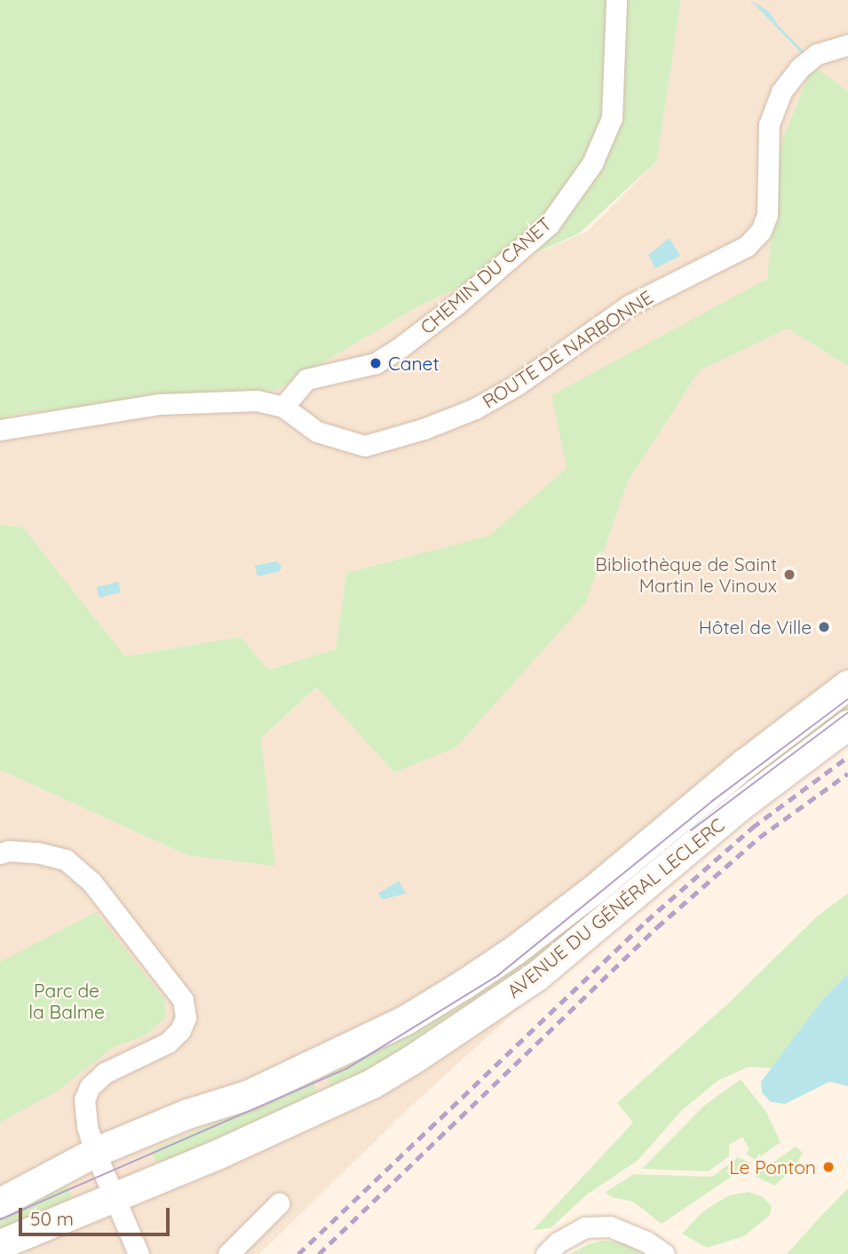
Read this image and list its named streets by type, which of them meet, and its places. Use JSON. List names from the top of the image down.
{
  "streets": {
    "main road": ["AVENUE DU GÉNÉRAL LECLERC"],
    "street": ["CHEMIN DU CANET", "ROUTE DE NARBONNE"]
  },
  "crossings": [
    ["CHEMIN DU CANET", "ROUTE DE NARBONNE"]
  ],
  "parks": ["Parc de la Balme"],
  "places": [
    "Canet",
    "Bibliothèque de Saint Martin le Vinoux",
    "Hôtel de Ville",
    "Le Ponton"
  ],
  "scale_bar": "50 m"
}
